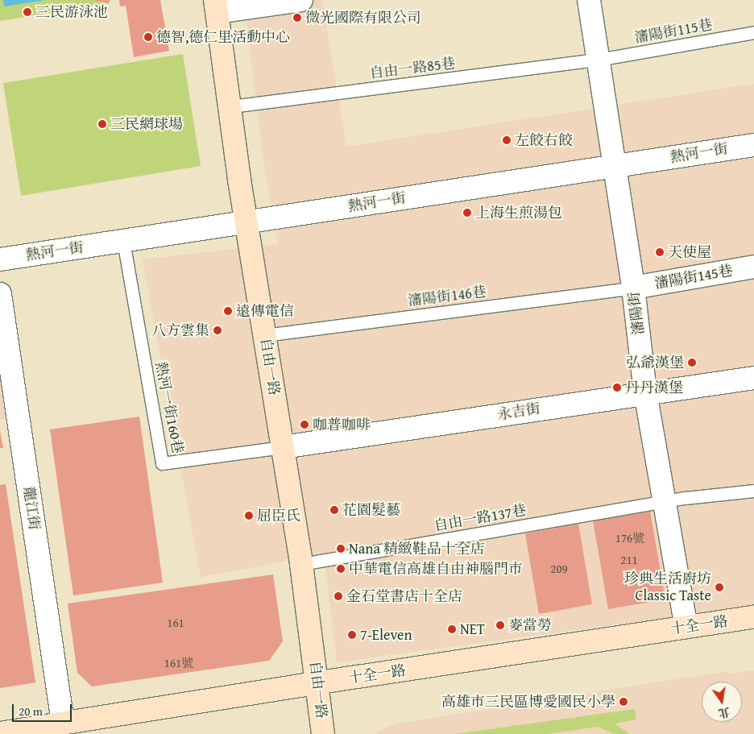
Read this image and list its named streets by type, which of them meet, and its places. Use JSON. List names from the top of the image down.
{
  "streets": {
    "street": [
      "熱河一街",
      "瀋陽街145巷",
      "瀋陽街",
      "自由一路",
      "永吉街",
      "龍江街",
      "十全一路"
    ],
    "lane": [
      "瀋陽街115巷",
      "自由一路85巷",
      "瀋陽街146巷",
      "熱河一街160巷",
      "自由一路137巷"
    ]
  },
  "crossings": [
    ["瀋陽街115巷", "自由一路85巷"],
    ["瀋陽街115巷", "瀋陽街"],
    ["自由一路85巷", "瀋陽街"],
    ["自由一路85巷", "自由一路"],
    ["熱河一街", "瀋陽街"],
    ["熱河一街", "自由一路"],
    ["熱河一街", "熱河一街160巷"],
    ["瀋陽街145巷", "瀋陽街146巷"],
    ["瀋陽街145巷", "瀋陽街"],
    ["瀋陽街146巷", "瀋陽街"],
    ["瀋陽街146巷", "自由一路"],
    ["瀋陽街", "永吉街"],
    ["瀋陽街", "自由一路137巷"],
    ["瀋陽街", "十全一路"],
    ["自由一路", "熱河一街160巷"],
    ["自由一路", "永吉街"],
    ["自由一路", "自由一路137巷"],
    ["自由一路", "十全一路"],
    ["熱河一街160巷", "永吉街"],
    ["龍江街", "十全一路"]
  ],
  "places": [
    "三民游泳池",
    "微光國際有限公司",
    "德智,德仁里活動中心",
    "三民網球場",
    "左餃右餃",
    "上海生煎湯包",
    "天使屋",
    "遠傳電信",
    "八方雲集",
    "弘爺漢堡",
    "丹丹漢堡",
    "咖普咖啡",
    "花園髮藝",
    "屈臣氏",
    "Nana 精緻鞋品十全店",
    "中華電信高雄自由神腦門市",
    "珍典生活廚坊 Classic Taste",
    "金石堂書店十全店",
    "麥當勞",
    "NET",
    "7-Eleven",
    "高雄市三民區博愛國民小學"
  ],
  "house_numbers": [
    "176號",
    "211",
    "209",
    "161",
    "161號"
  ],
  "scale_bar": "20 m",
  "north": "bottom"
}
